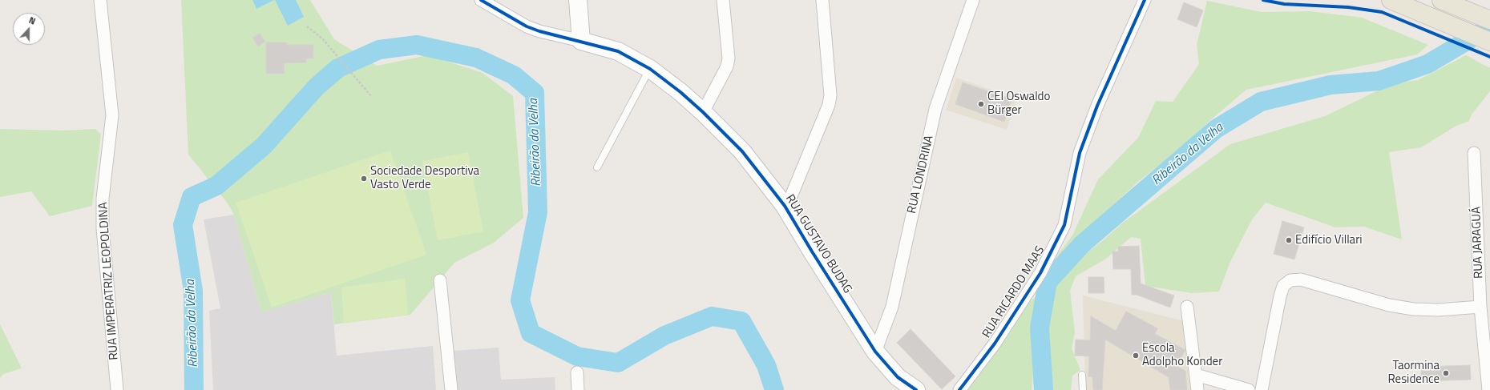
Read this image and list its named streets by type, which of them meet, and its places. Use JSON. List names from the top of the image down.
{
  "streets": {
    "street": [
      "RUA LONDRINA",
      "RUA JARAGUÁ",
      "RUA GUSTAVO BUDAG",
      "RUA IMPERATRIZ LEOPOLDINA",
      "RUA RICARDO MAAS"
    ]
  },
  "crossings": [
    ["RUA LONDRINA", "RUA GUSTAVO BUDAG"]
  ],
  "water": ["Ribeirão da Velha"],
  "places": [
    "CEI Oswaldo Bürger",
    "Sociedade Desportiva Vasto Verde",
    "Edifício Villari",
    "Escola Adolpho Konder",
    "Taormina Residence"
  ],
  "north": "top"
}
